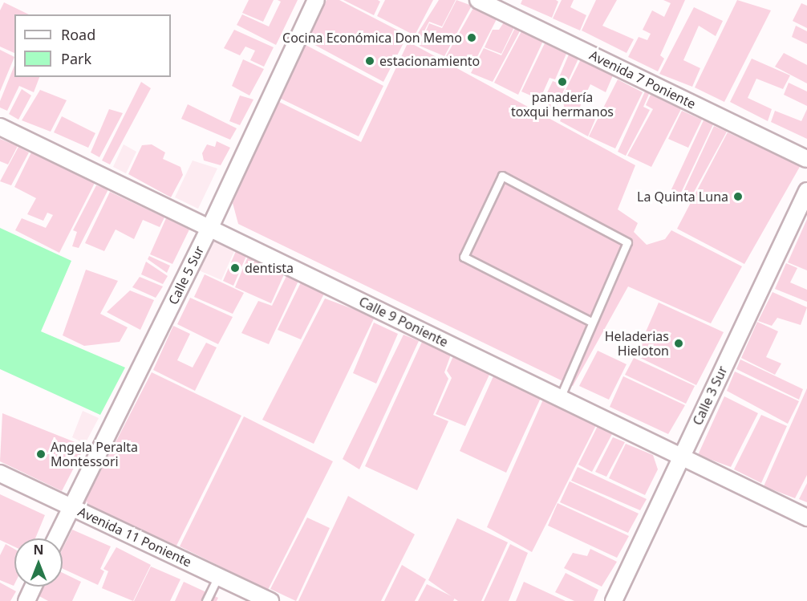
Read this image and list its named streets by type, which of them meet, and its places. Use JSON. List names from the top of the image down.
{
  "streets": {
    "street": [
      "Avenida 7 Poniente",
      "Calle 5 Sur",
      "Calle 9 Poniente",
      "Calle 3 Sur",
      "Avenida 11 Poniente"
    ]
  },
  "crossings": [
    ["Calle 5 Sur", "Calle 9 Poniente"],
    ["Calle 5 Sur", "Avenida 11 Poniente"],
    ["Calle 9 Poniente", "Calle 3 Sur"]
  ],
  "places": [
    "Cocina Económica Don Memo",
    "estacionamiento",
    "panadería toxqui hermanos",
    "La Quinta Luna",
    "dentista",
    "Heladerias Hieloton",
    "Angela Peralta Montessori"
  ],
  "legend": ["Road", "Park"],
  "north": "top"
}
